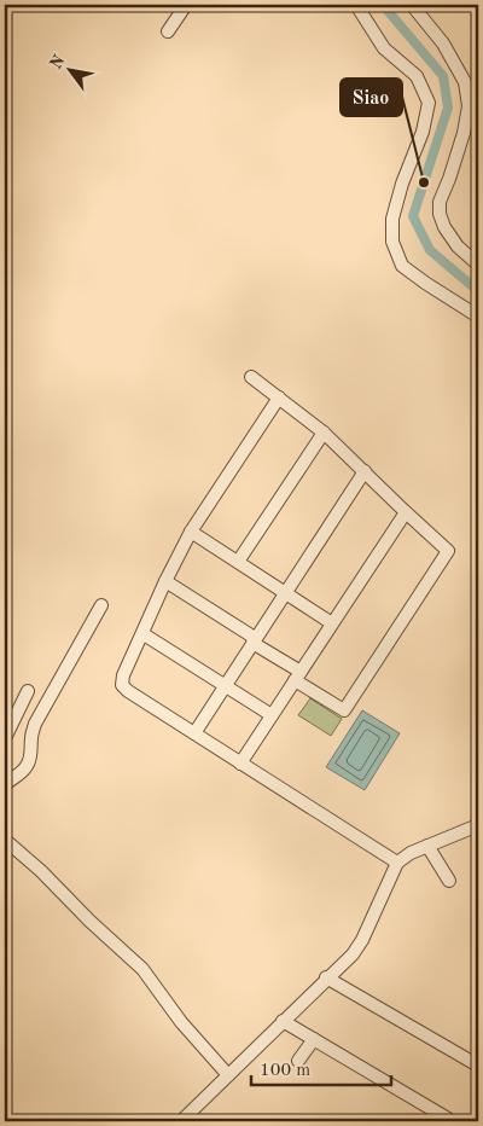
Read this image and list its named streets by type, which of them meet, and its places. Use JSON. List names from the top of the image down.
{
  "places": ["Siao"],
  "scale_bar": "100 m",
  "north": "top left"
}
